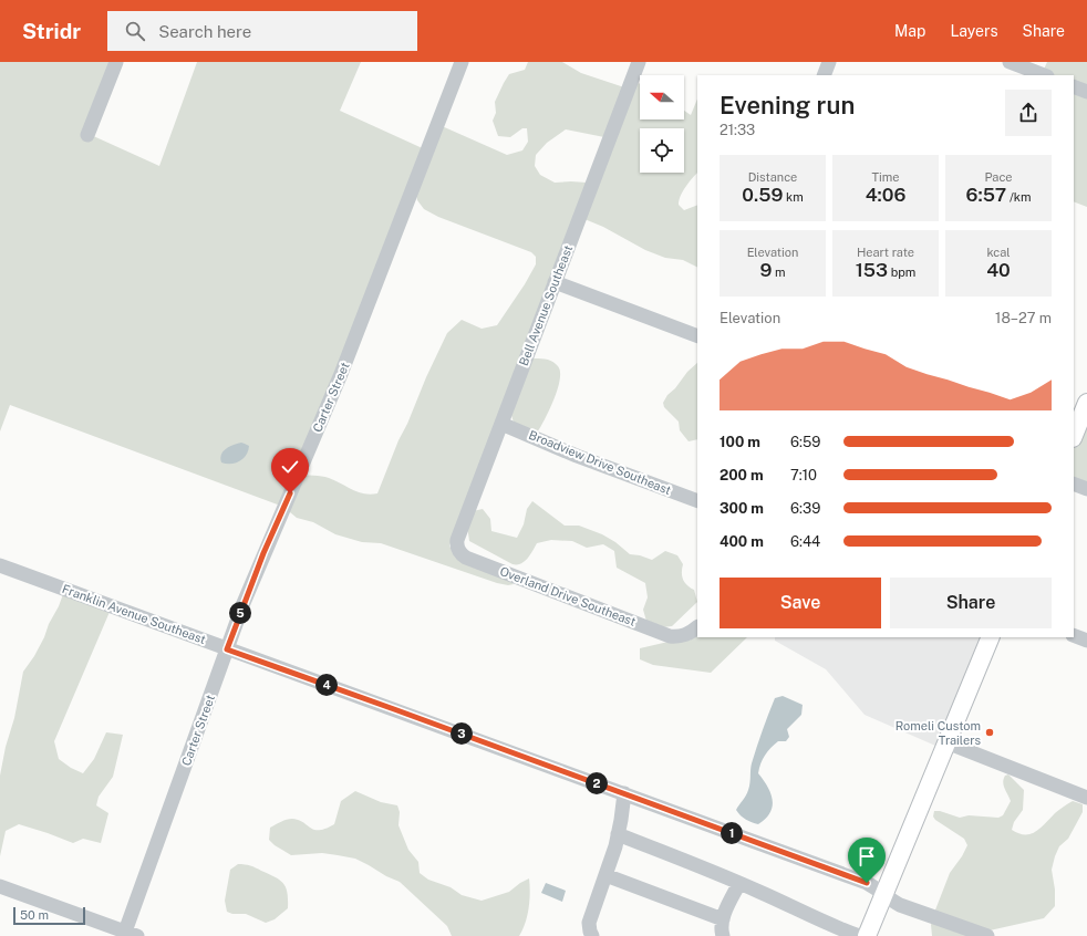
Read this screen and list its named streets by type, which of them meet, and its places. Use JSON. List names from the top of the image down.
{
  "streets": {
    "street": [
      "Bell Avenue Southeast",
      "Carter Street",
      "Broadview Drive Southeast",
      "Overland Drive Southeast",
      "Franklin Avenue Southeast"
    ]
  },
  "crossings": [
    ["Bell Avenue Southeast", "Broadview Drive Southeast"],
    ["Bell Avenue Southeast", "Overland Drive Southeast"],
    ["Carter Street", "Franklin Avenue Southeast"]
  ],
  "places": ["Romeli Custom Trailers"],
  "scale_bar": "50 m",
  "north": "left",
  "page": {
    "header": "Stridr",
    "search": "Search here",
    "nav": ["Map", "Layers", "Share"],
    "heading": ["Evening run", "21:33"],
    "stats": [
      ["Distance", "0.59 km"],
      ["Time", "4:06"],
      ["Pace", "6:57 /km"],
      ["Elevation", "9 m"],
      ["Heart rate", "153 bpm"],
      ["kcal", "40"]
    ],
    "chart": ["Elevation", "18–27 m"],
    "list": [
      {
        "name": "100 m",
        "note": "6:59"
      },
      {
        "name": "200 m",
        "note": "7:10"
      },
      {
        "name": "300 m",
        "note": "6:39"
      },
      {
        "name": "400 m",
        "note": "6:44"
      }
    ],
    "buttons": ["Save", "Share"],
    "pins": [
      "5",
      "4",
      "3",
      "2",
      "1"
    ],
    "scale": "50 m"
  }
}
